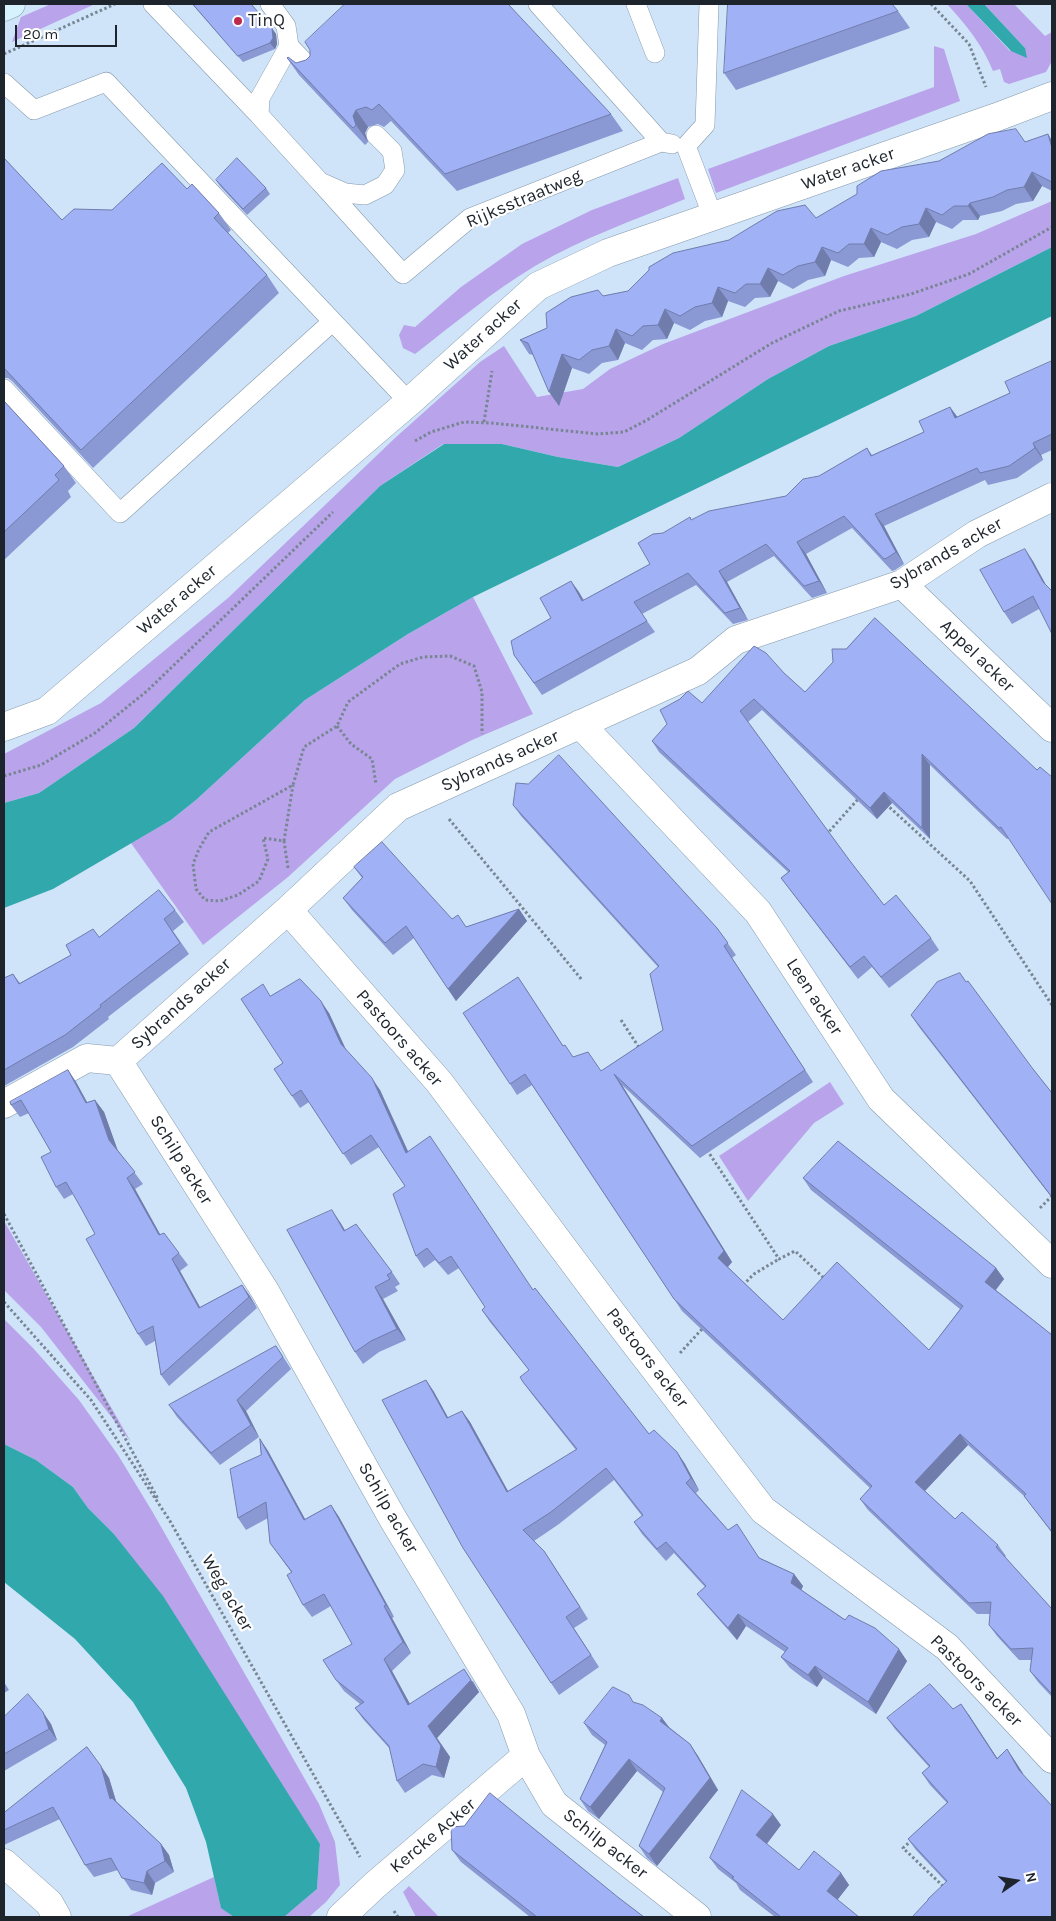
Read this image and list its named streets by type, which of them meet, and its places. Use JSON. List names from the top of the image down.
{
  "streets": {
    "street": [
      "Water acker",
      "Sybrands acker",
      "Appel acker",
      "Leen acker",
      "Pastoors acker",
      "Schilp acker",
      "Kercke Acker"
    ],
    "lane": ["Rijksstraatweg"],
    "path": ["Weg acker"]
  },
  "crossings": [
    ["Sybrands acker", "Appel acker"],
    ["Sybrands acker", "Leen acker"],
    ["Sybrands acker", "Pastoors acker"],
    ["Sybrands acker", "Schilp acker"],
    ["Schilp acker", "Kercke Acker"],
    ["Weg acker", "Kercke Acker"]
  ],
  "places": ["TinQ"],
  "scale_bar": "20 m",
  "north": "right"
}
